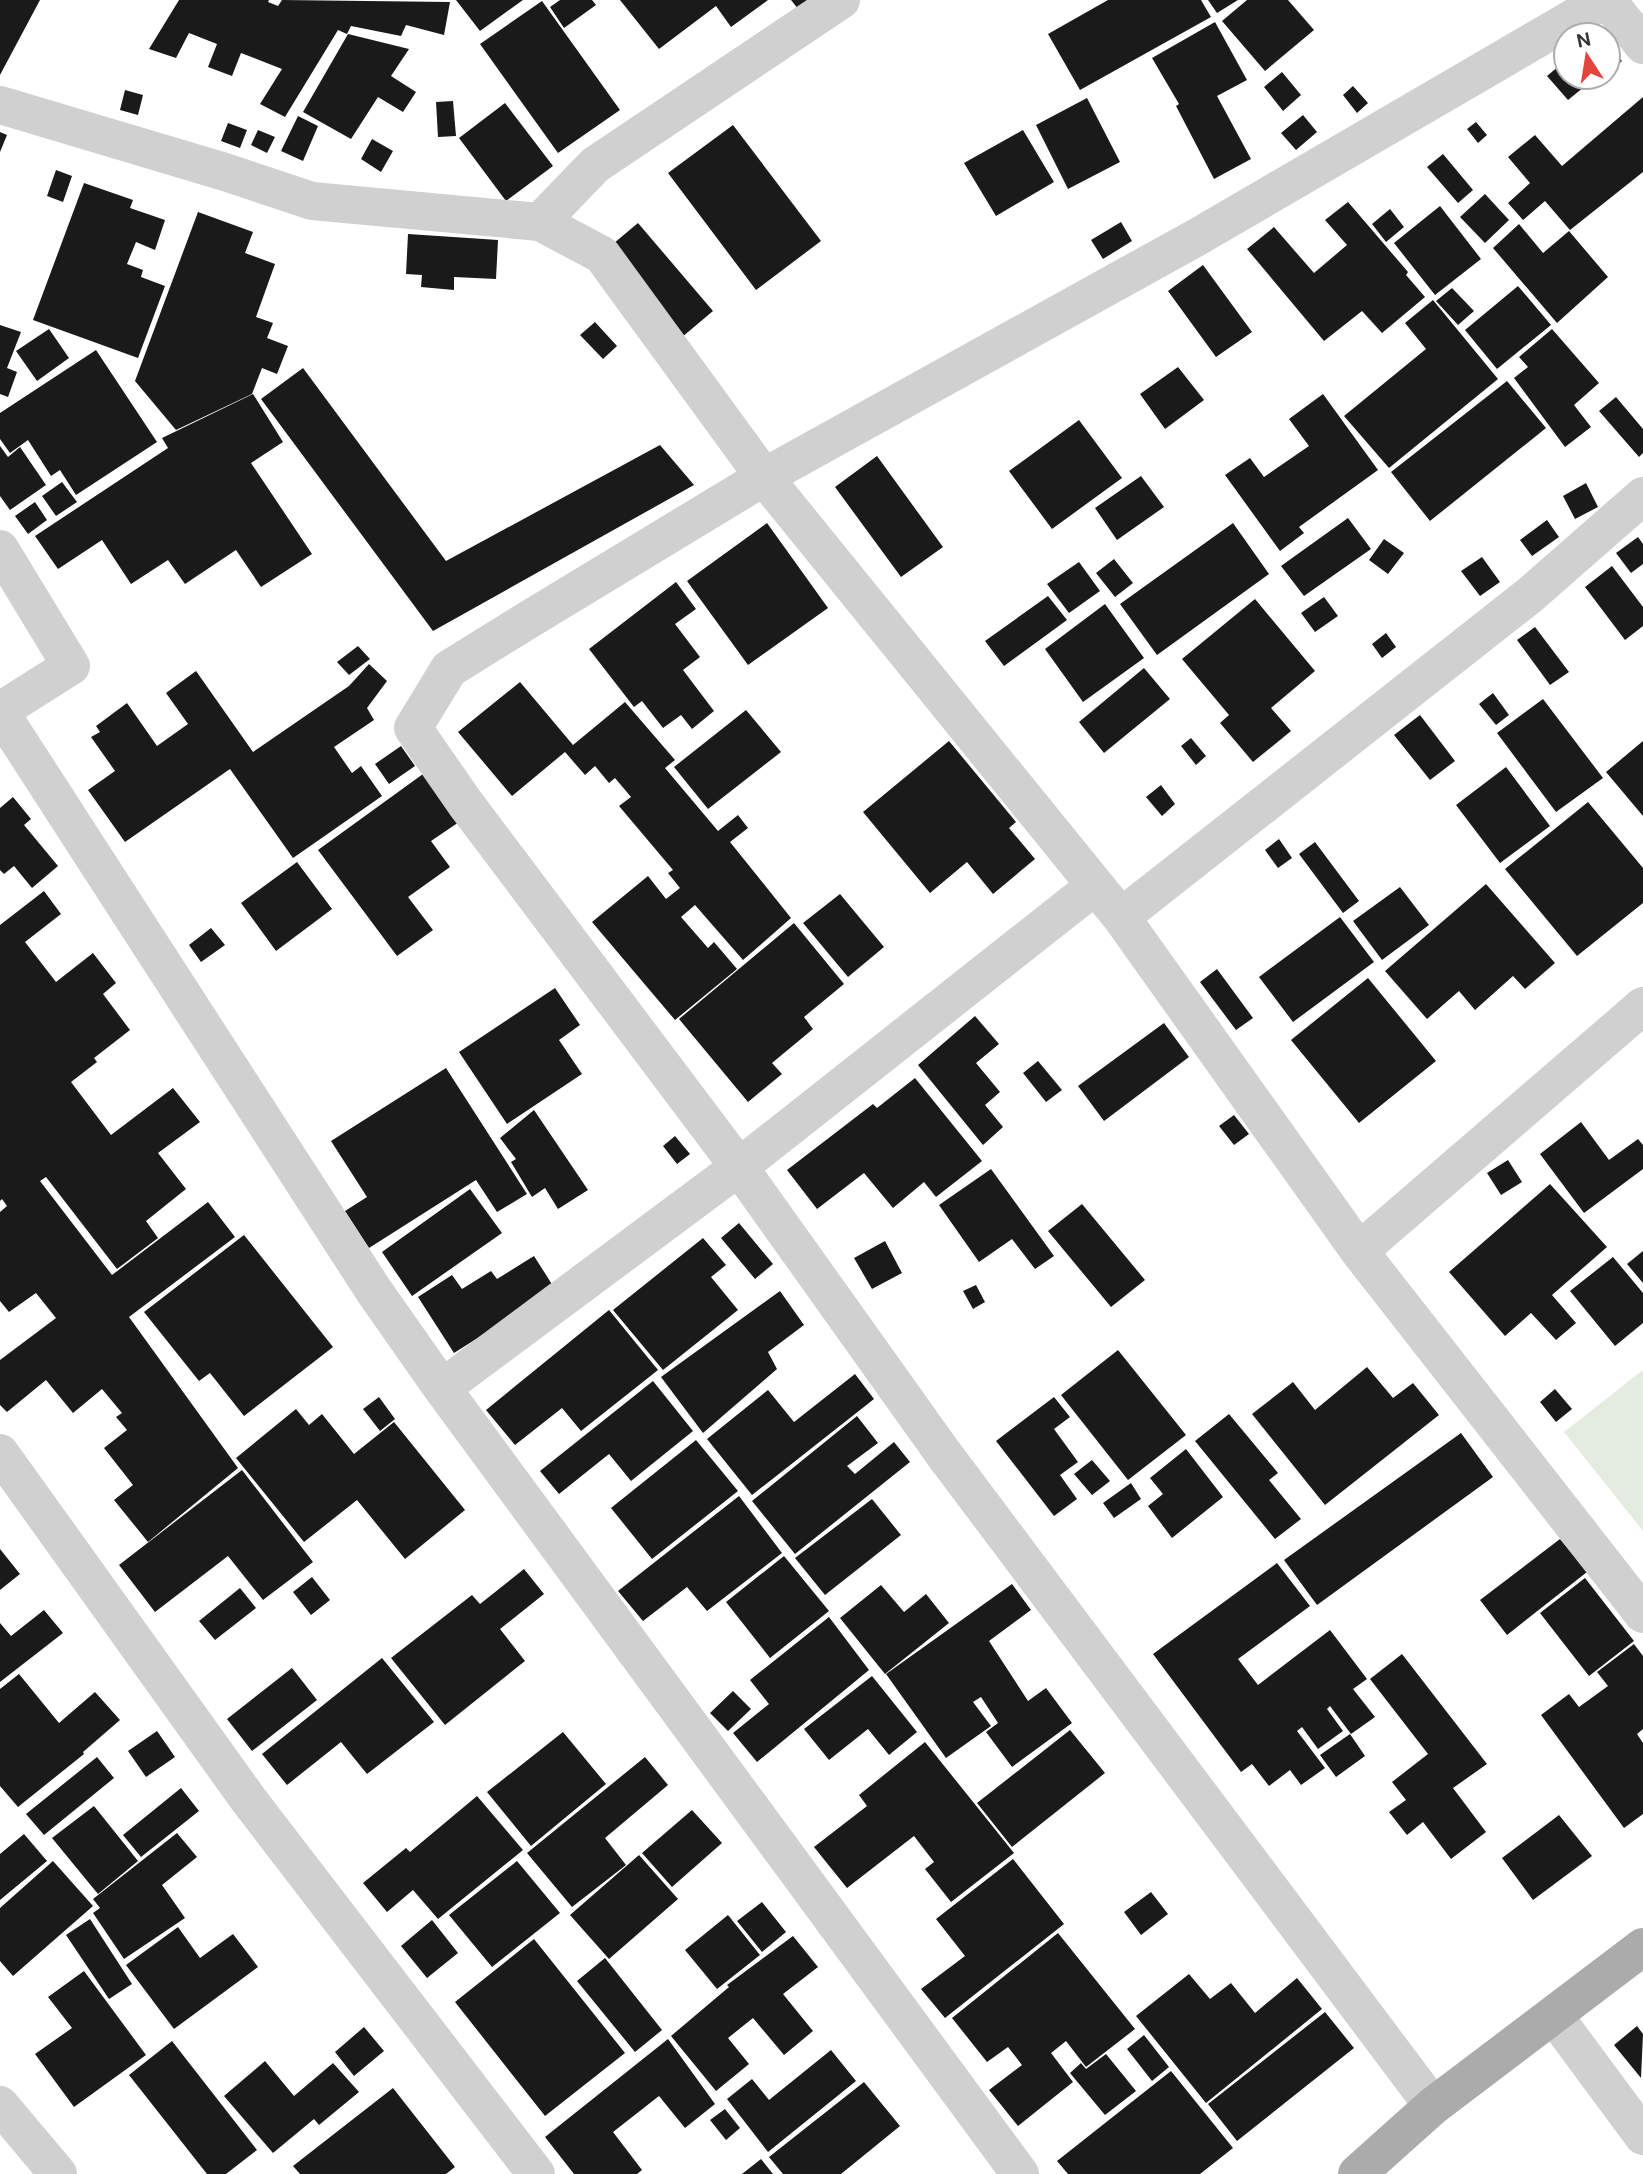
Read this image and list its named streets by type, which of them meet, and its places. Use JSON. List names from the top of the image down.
{
  "north": "top"
}
